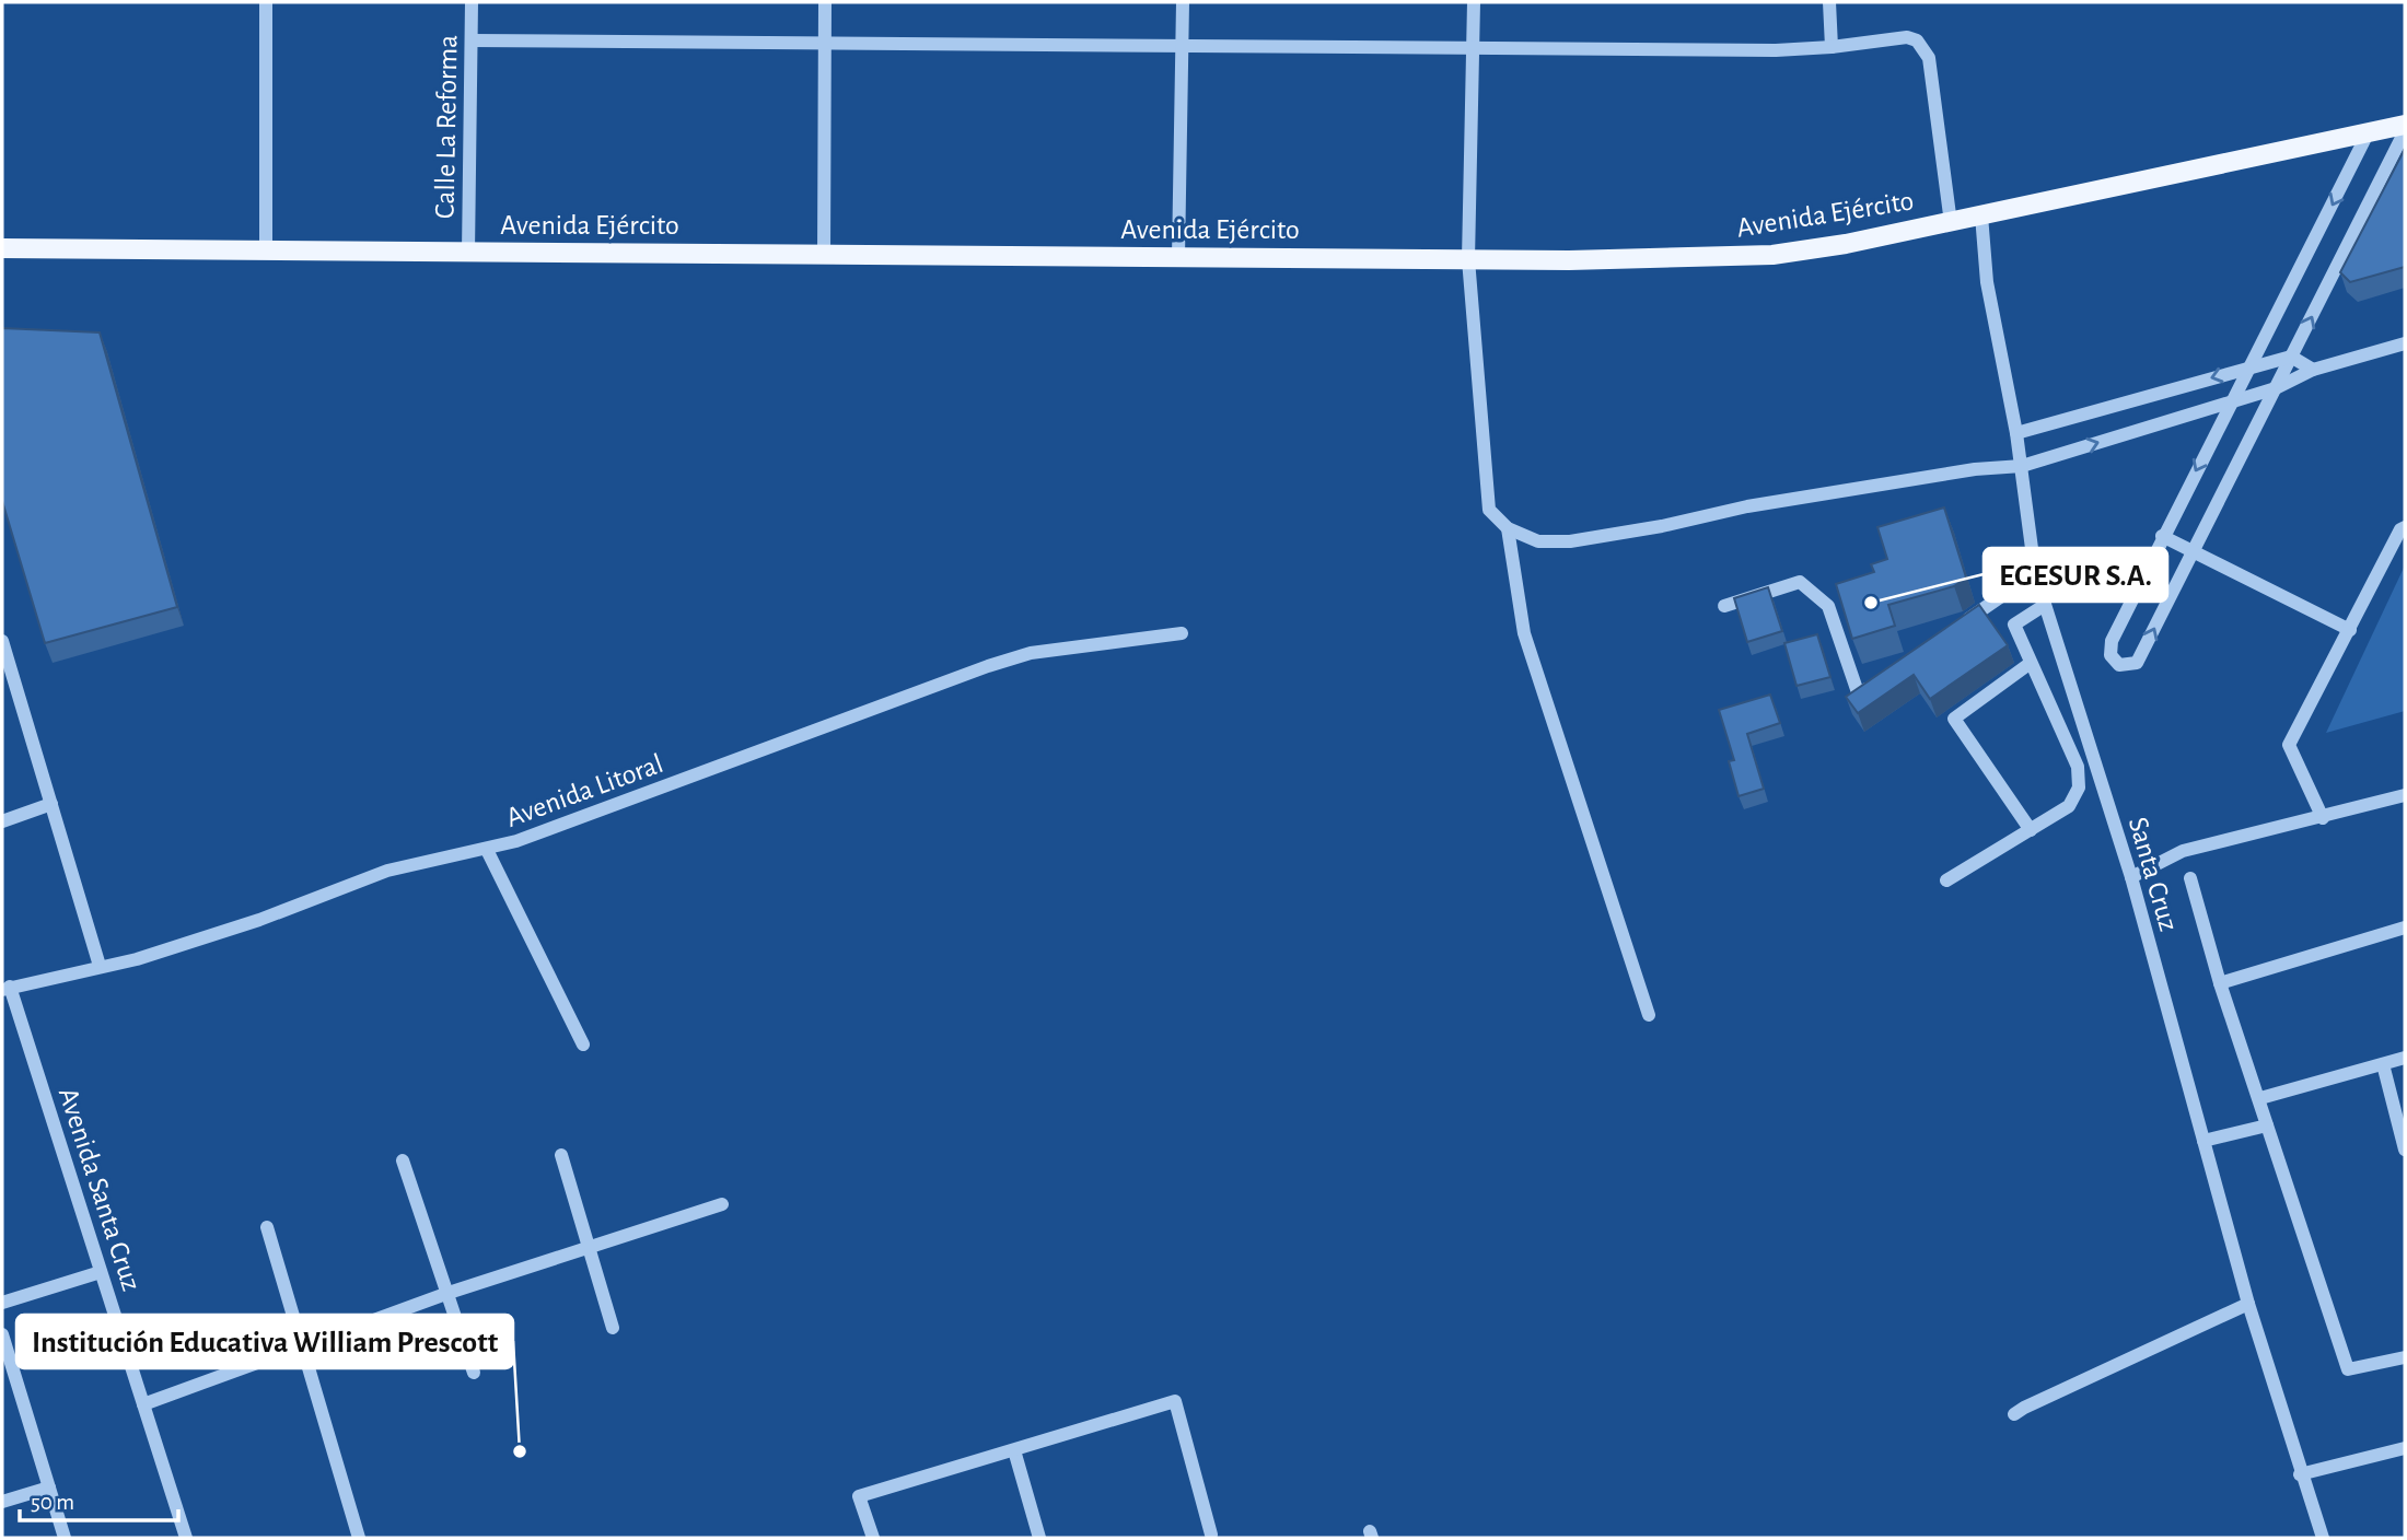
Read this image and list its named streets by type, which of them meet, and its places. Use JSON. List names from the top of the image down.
{
  "streets": {
    "main road": ["Avenida Ejército"],
    "street": [
      "Calle La Reforma",
      "Avenida Litoral",
      "Santa Cruz",
      "Avenida Santa Cruz"
    ]
  },
  "crossings": [
    ["Calle La Reforma", "Avenida Ejército"],
    ["Avenida Ejército", "Santa Cruz"],
    ["Avenida Litoral", "Avenida Santa Cruz"]
  ],
  "places": ["EGESUR S.A.", "Institución Educativa William Prescott"],
  "scale_bar": "50 m"
}
